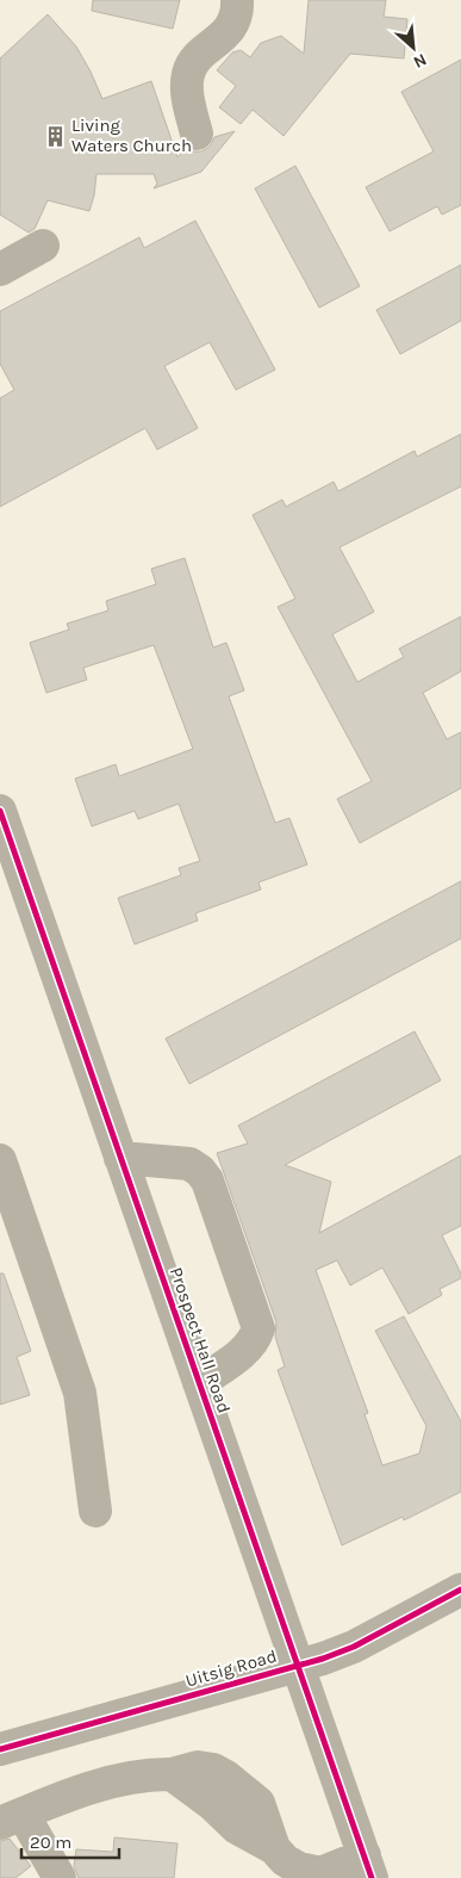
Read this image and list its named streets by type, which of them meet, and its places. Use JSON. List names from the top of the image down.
{
  "streets": {
    "street": ["Prospect Hall Road", "Uitsig Road"]
  },
  "crossings": [
    ["Prospect Hall Road", "Uitsig Road"]
  ],
  "places": {
    "building": ["Living Waters Church"]
  },
  "scale_bar": "20 m",
  "north": "bottom right"
}
